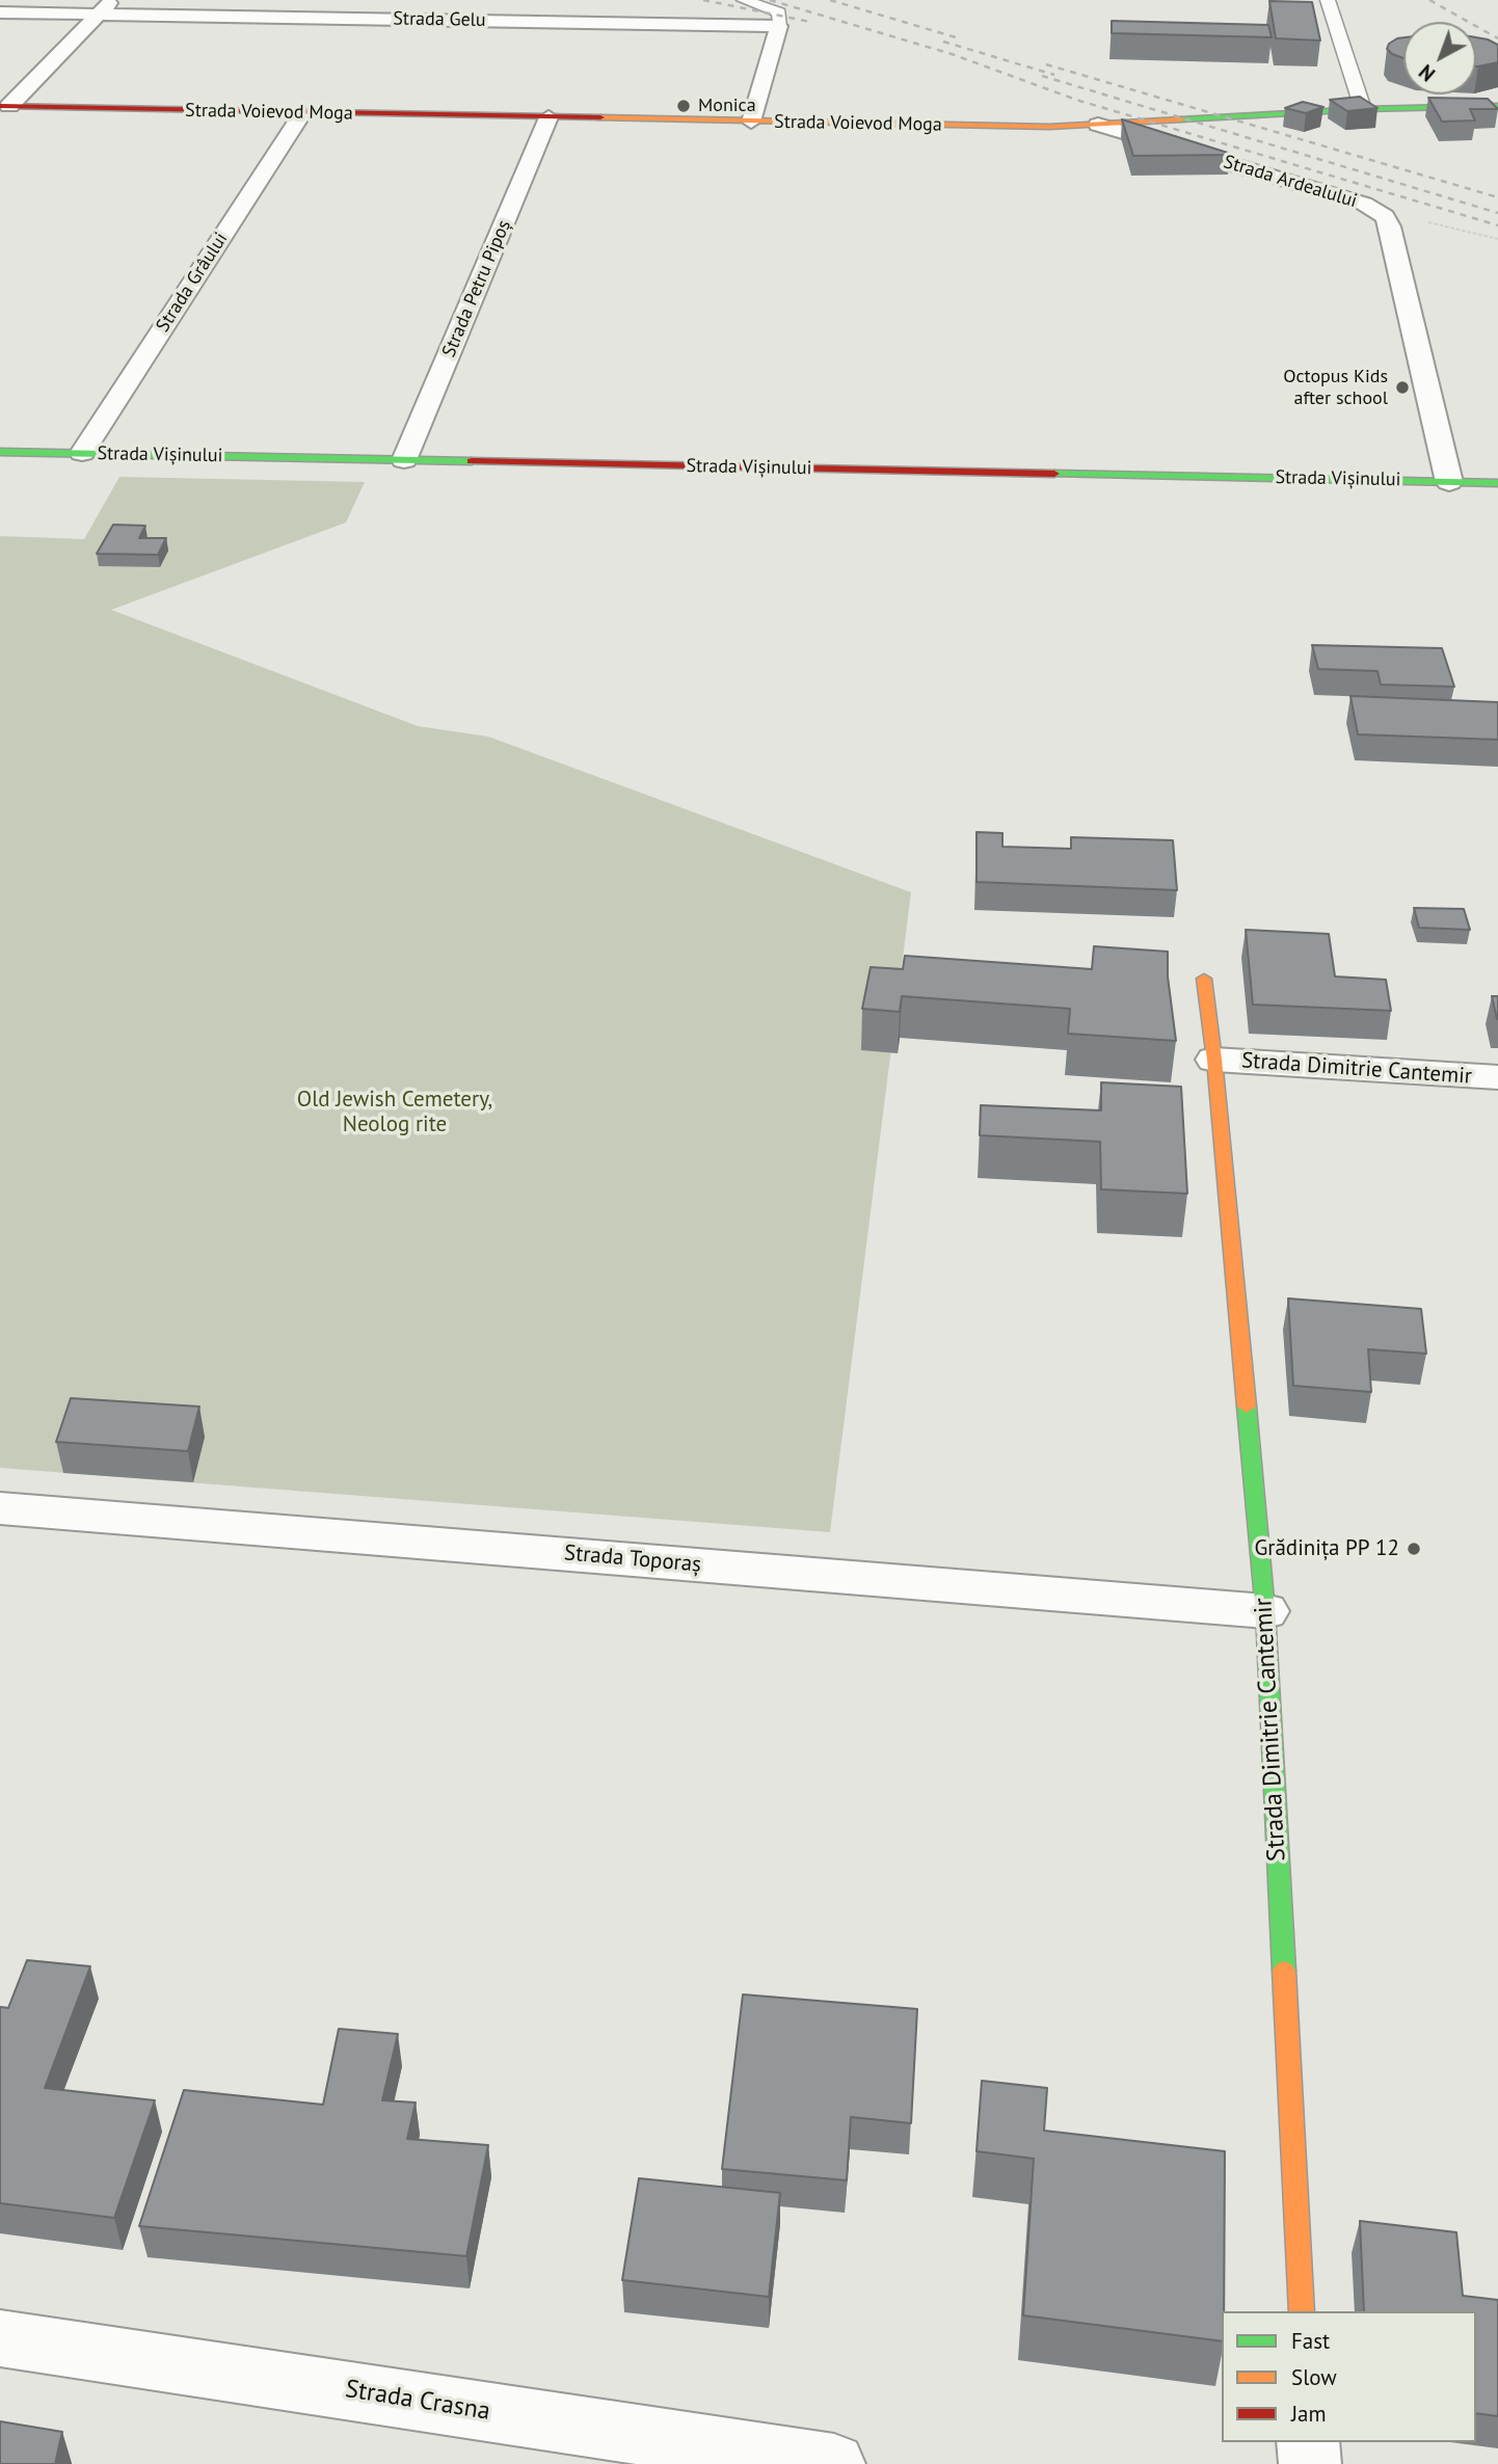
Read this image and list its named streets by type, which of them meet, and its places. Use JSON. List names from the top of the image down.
{
  "streets": {
    "street": [
      "Strada Gelu",
      "Strada Voievod Moga",
      "Strada Ardealului",
      "Strada Grâului",
      "Strada Petru Pipoș",
      "Strada Vișinului",
      "Strada Dimitrie Cantemir",
      "Strada Toporaș",
      "Strada Crasna"
    ]
  },
  "crossings": [
    ["Strada Voievod Moga", "Strada Ardealului"],
    ["Strada Voievod Moga", "Strada Grâului"],
    ["Strada Voievod Moga", "Strada Petru Pipoș"],
    ["Strada Grâului", "Strada Vișinului"],
    ["Strada Petru Pipoș", "Strada Vișinului"],
    ["Strada Dimitrie Cantemir", "Strada Toporaș"]
  ],
  "parks": ["Old Jewish Cemetery, Neolog rite"],
  "places": ["Monica", "Octopus Kids after school", "Grădinița PP 12"],
  "legend": ["Fast", "Slow", "Jam"],
  "north": "bottom left"
}
